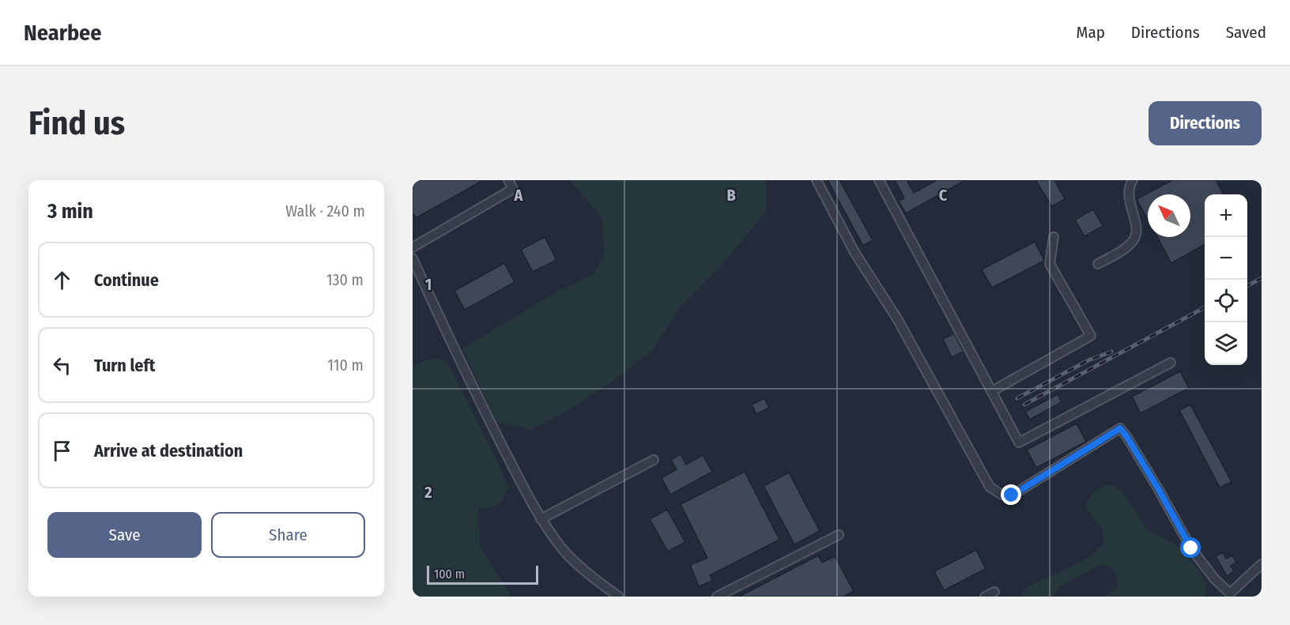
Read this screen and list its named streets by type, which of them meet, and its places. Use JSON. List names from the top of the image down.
{
  "scale_bar": "100 m",
  "north": "top left",
  "page": {
    "header": "Nearbee",
    "nav": ["Map", "Directions", "Saved"],
    "buttons": [
      "Directions",
      ["Save", "Share"]
    ],
    "title": "Find us",
    "heading": ["3 min", "Walk · 240 m"],
    "map_buttons": ["+", "−"],
    "list": [
      ["Continue", "130 m"],
      ["Turn left", "110 m"],
      "Arrive at destination"
    ],
    "scale": "100 m"
  },
  "grid": {
    "columns": ["A", "B", "C"],
    "rows": ["1", "2"]
  }
}
